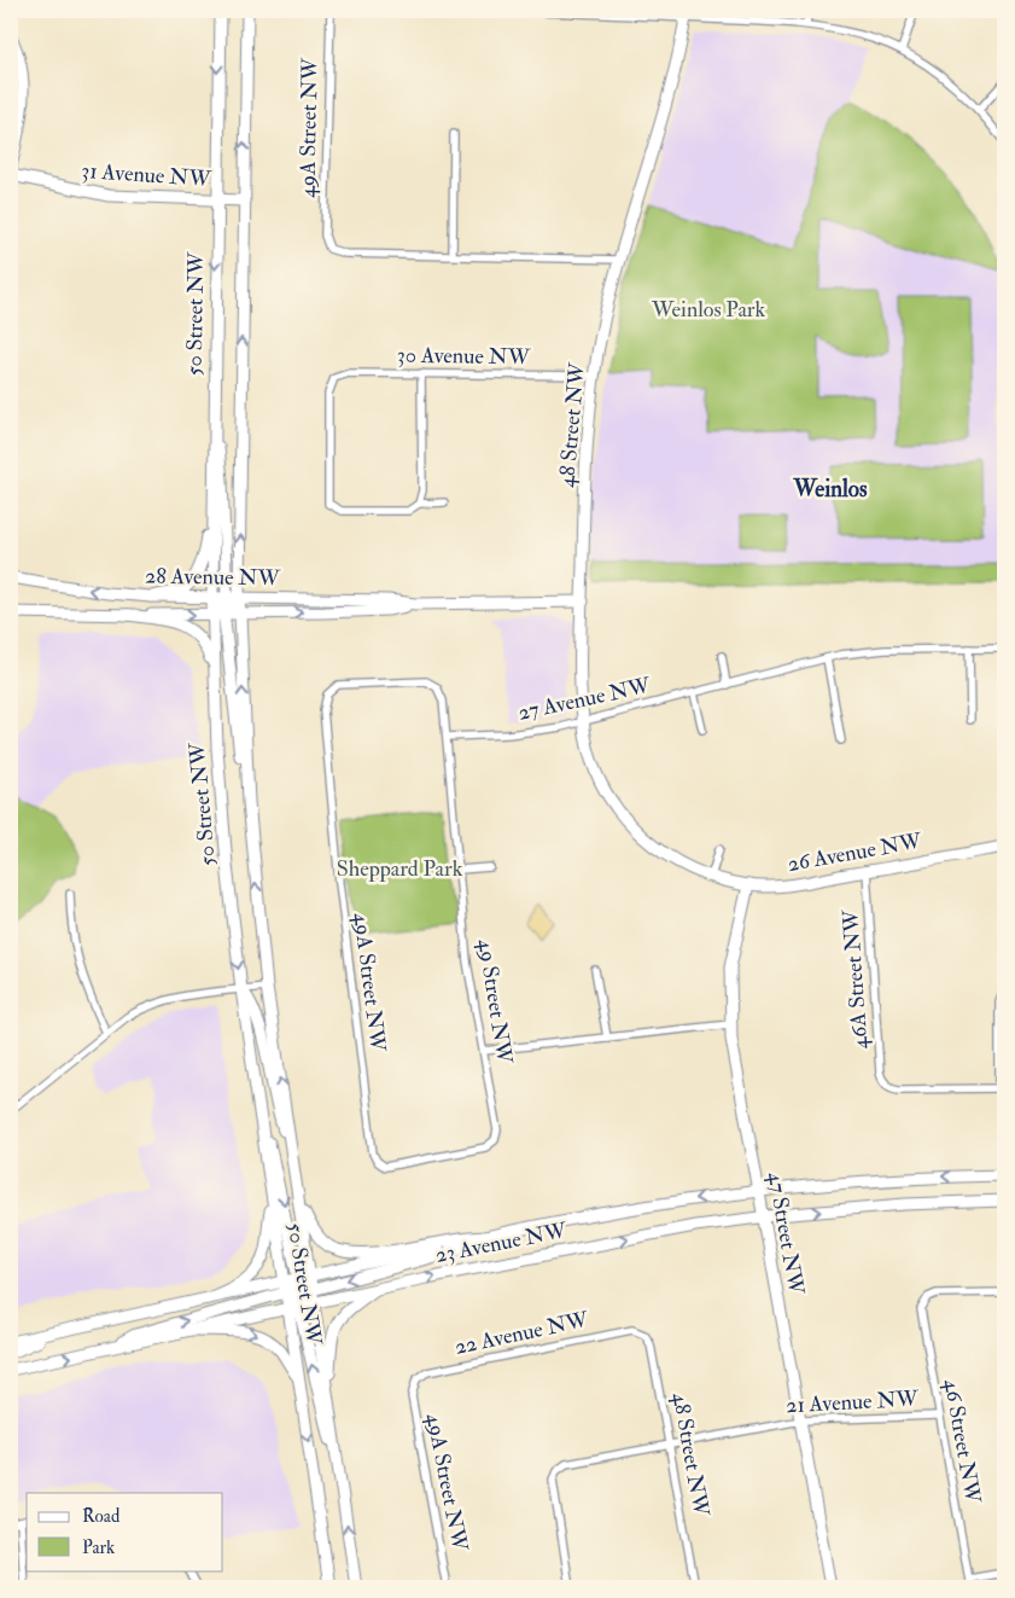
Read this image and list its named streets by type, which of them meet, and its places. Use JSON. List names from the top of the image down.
{
  "streets": {
    "main road": [
      "31 Avenue NW",
      "50 Street NW",
      "48 Street NW",
      "28 Avenue NW",
      "26 Avenue NW",
      "47 Street NW",
      "23 Avenue NW"
    ],
    "street": [
      "49A Street NW",
      "30 Avenue NW",
      "27 Avenue NW",
      "46A Street NW",
      "49 Street NW",
      "22 Avenue NW",
      "21 Avenue NW",
      "46 Street NW"
    ]
  },
  "crossings": [
    ["49A Street NW", "49 Street NW"],
    ["49A Street NW", "22 Avenue NW"],
    ["31 Avenue NW", "50 Street NW"],
    ["50 Street NW", "28 Avenue NW"],
    ["50 Street NW", "23 Avenue NW"],
    ["30 Avenue NW", "48 Street NW"],
    ["48 Street NW", "28 Avenue NW"],
    ["48 Street NW", "27 Avenue NW"],
    ["48 Street NW", "26 Avenue NW"],
    ["48 Street NW", "22 Avenue NW"],
    ["48 Street NW", "21 Avenue NW"],
    ["27 Avenue NW", "49 Street NW"],
    ["26 Avenue NW", "46A Street NW"],
    ["26 Avenue NW", "47 Street NW"],
    ["47 Street NW", "23 Avenue NW"],
    ["47 Street NW", "21 Avenue NW"],
    ["21 Avenue NW", "46 Street NW"]
  ],
  "districts": ["Weinlos"],
  "parks": ["Weinlos Park", "Sheppard Park"],
  "legend": ["Road", "Park"]
}
